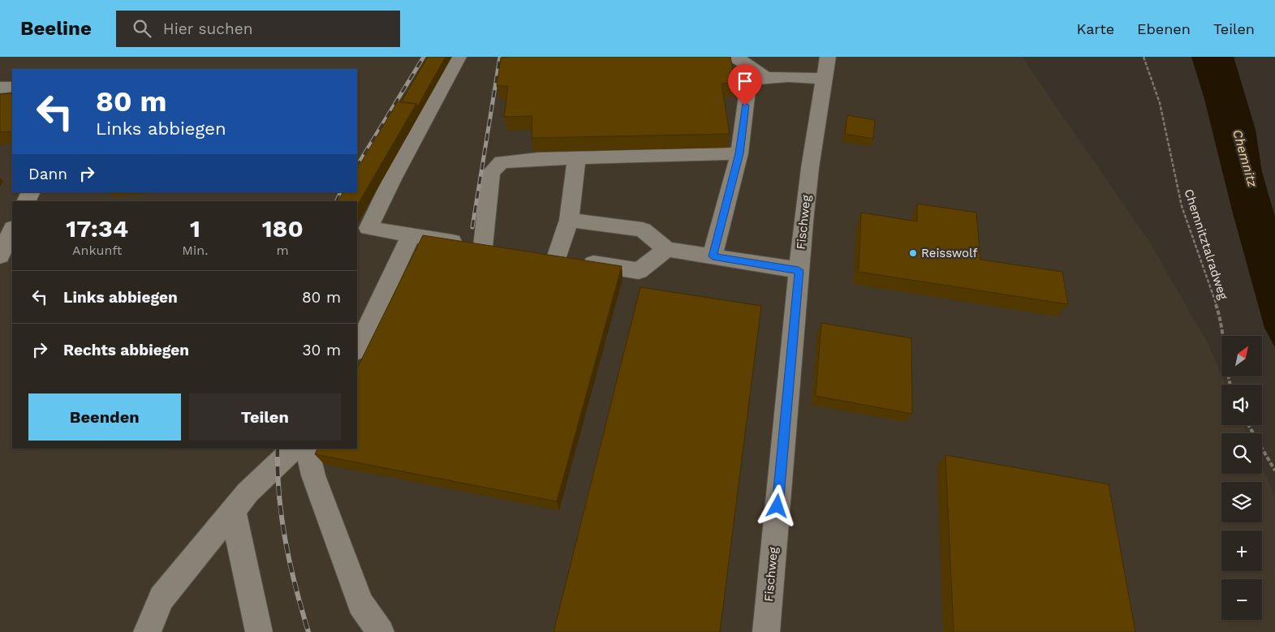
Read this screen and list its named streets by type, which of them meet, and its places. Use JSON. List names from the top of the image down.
{
  "streets": {
    "street": ["Fischweg"],
    "path": ["Chemnitztalradweg"]
  },
  "water": ["Chemnitz"],
  "places": ["Reisswolf"],
  "north": "top right",
  "page": {
    "header": "Beeline",
    "search": "Hier suchen",
    "nav": ["Karte", "Ebenen", "Teilen"],
    "turn": ["80 m", "Links abbiegen"],
    "then": "Dann",
    "eta": [
      "17:34",
      "Ankunft",
      "1",
      "Min.",
      "180",
      "m"
    ],
    "list": [
      {
        "name": "Links abbiegen",
        "value": "80 m"
      },
      {
        "name": "Rechts abbiegen",
        "value": "30 m"
      }
    ],
    "map_buttons": ["+", "−"],
    "buttons": ["Beenden", "Teilen"]
  }
}
